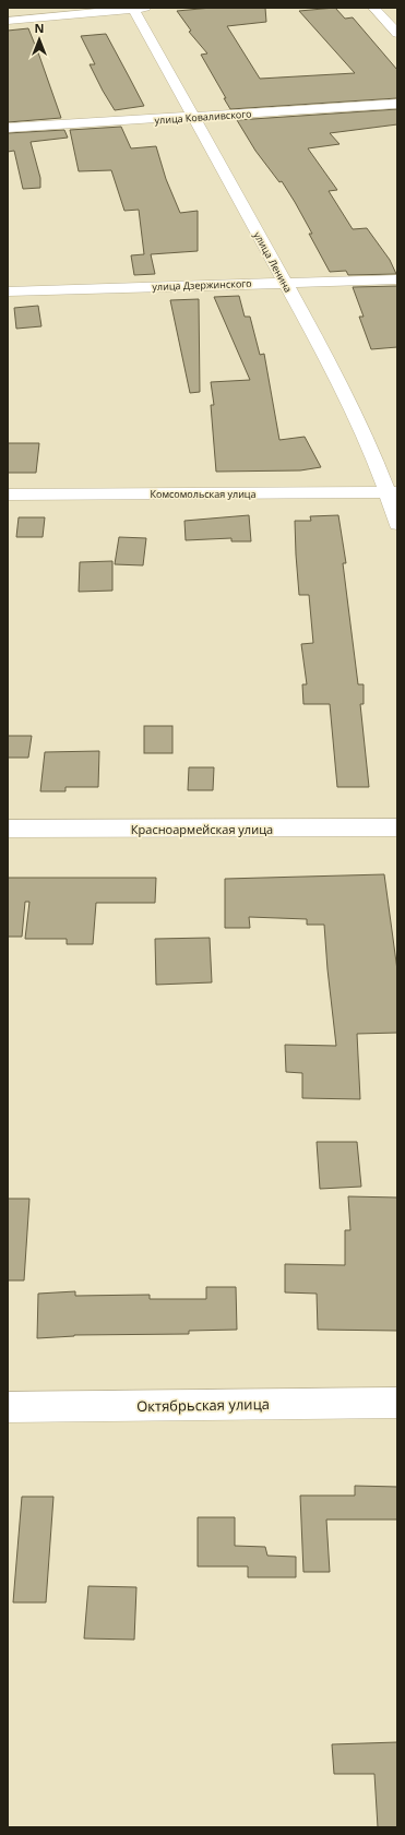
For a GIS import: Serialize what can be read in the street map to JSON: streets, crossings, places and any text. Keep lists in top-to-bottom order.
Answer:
{
  "streets": {
    "street": [
      "улица Коваливского",
      "улица Ленина",
      "улица Дзержинского",
      "Комсомольская улица",
      "Красноармейская улица",
      "Октябрьская улица"
    ]
  },
  "crossings": [
    ["улица Коваливского", "улица Ленина"],
    ["улица Ленина", "улица Дзержинского"],
    ["улица Ленина", "Комсомольская улица"]
  ],
  "north": "top"
}
